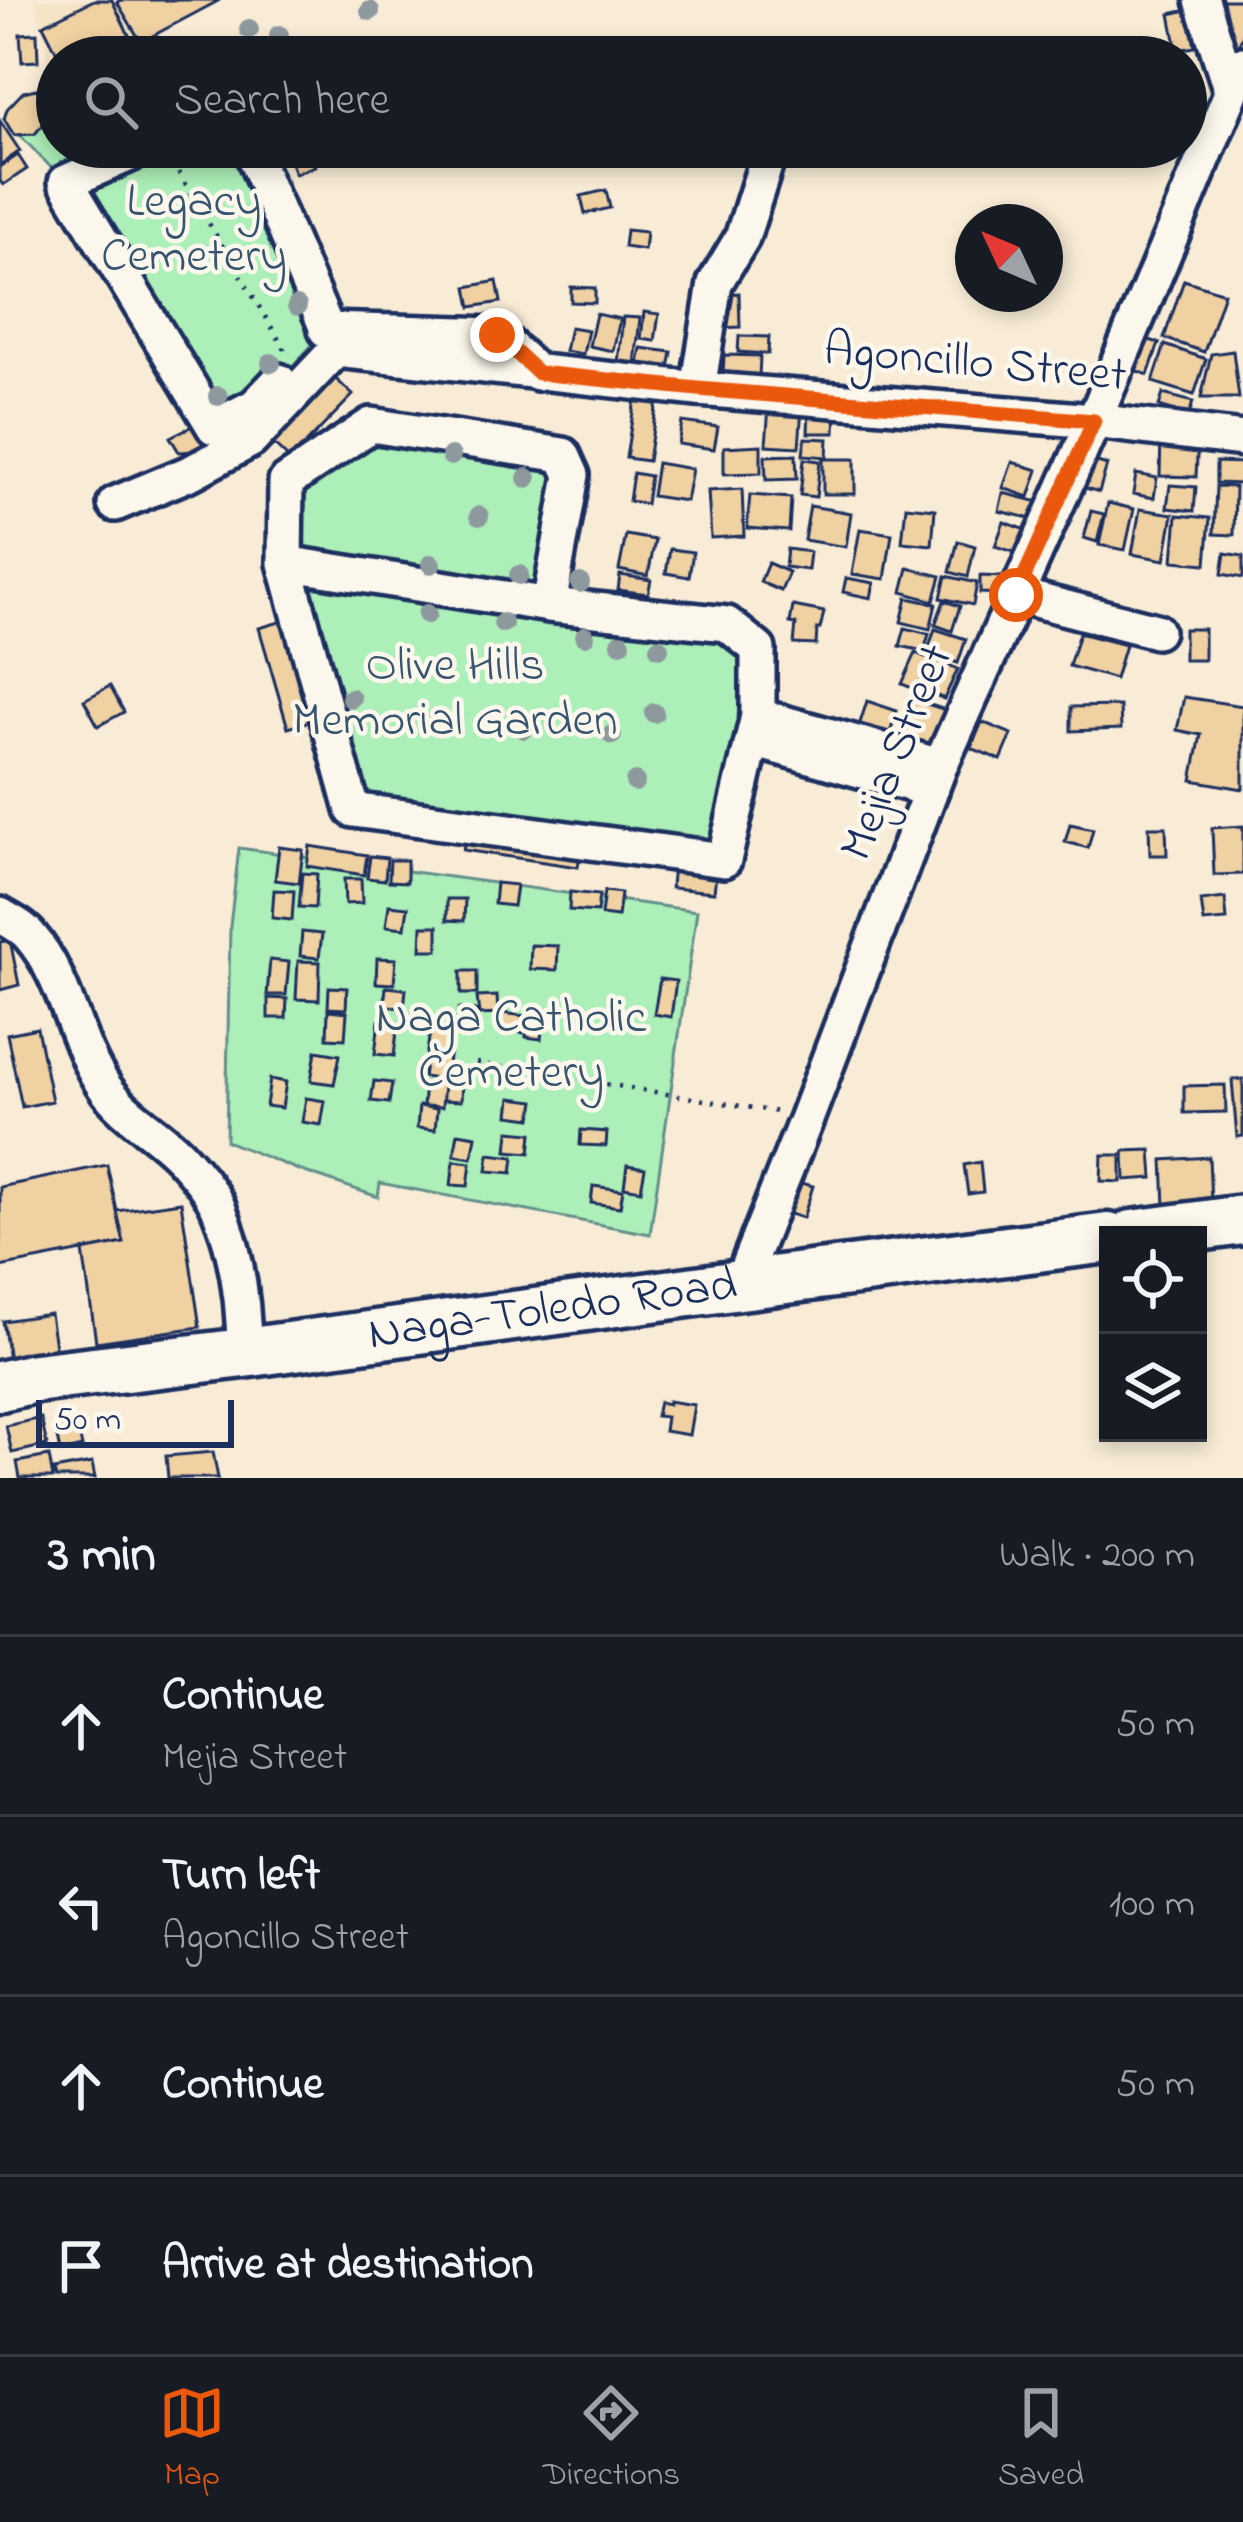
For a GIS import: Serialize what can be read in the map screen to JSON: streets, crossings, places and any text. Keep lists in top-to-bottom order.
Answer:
{
  "streets": {
    "highway": ["Naga-Toledo Road"],
    "street": ["Agoncillo Street", "Mejia Street"]
  },
  "crossings": [
    ["Agoncillo Street", "Mejia Street"],
    ["Mejia Street", "Naga-Toledo Road"]
  ],
  "parks": ["Legacy Cemetery", "Olive Hills Memorial Garden", "Naga Catholic Cemetery"],
  "scale_bar": "50 m",
  "north": "top left",
  "page": {
    "search": "Search here",
    "scale": "50 m",
    "heading": ["3 min", "Walk · 200 m"],
    "list": [
      ["Continue", "Mejia Street", "50 m"],
      ["Turn left", "Agoncillo Street", "100 m"],
      ["Continue", "50 m"],
      "Arrive at destination"
    ],
    "nav": ["Map", "Directions", "Saved"]
  }
}
